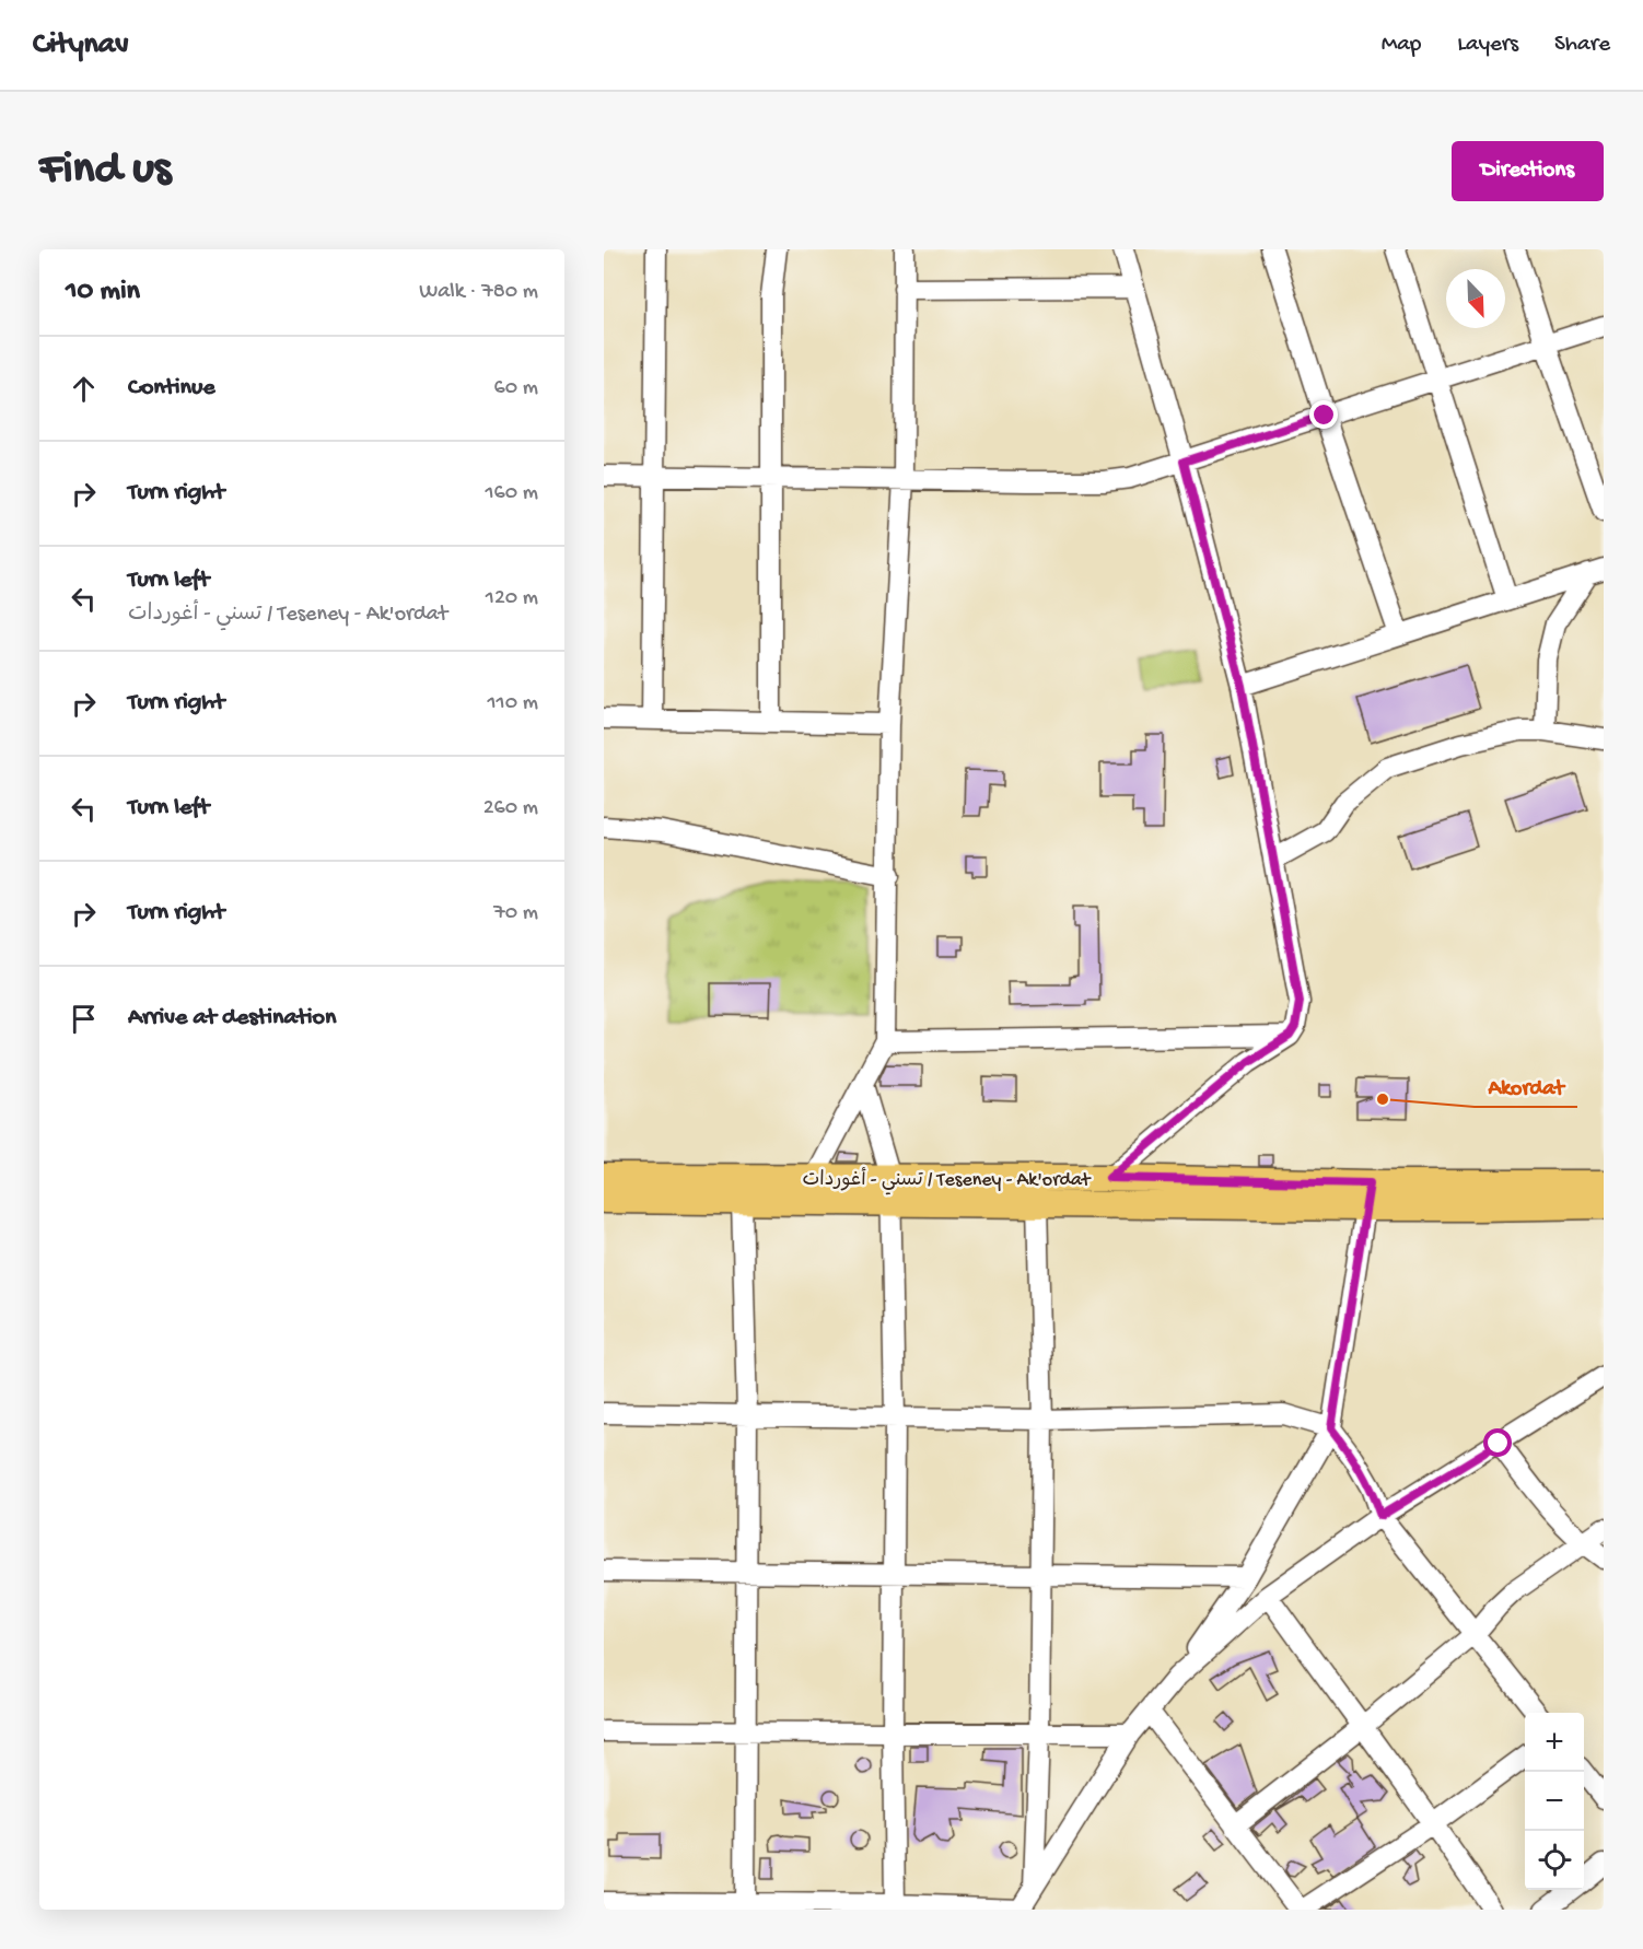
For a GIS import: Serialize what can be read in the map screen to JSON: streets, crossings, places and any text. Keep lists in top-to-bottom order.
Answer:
{
  "streets": {
    "main road": ["تسني - أغوردات / Teseney - Ak'ordat"]
  },
  "places": ["Akordat"],
  "north": "bottom right",
  "page": {
    "header": "Citynav",
    "nav": ["Map", "Layers", "Share"],
    "buttons": "Directions",
    "title": "Find us",
    "heading": ["10 min", "Walk · 780 m"],
    "list": [
      ["Continue", "60 m"],
      ["Turn right", "160 m"],
      ["Turn left", "تسني - أغوردات / Teseney - Ak'ordat", "120 m"],
      ["Turn right", "110 m"],
      ["Turn left", "260 m"],
      ["Turn right", "70 m"],
      "Arrive at destination"
    ],
    "map_buttons": ["+", "−"]
  }
}
